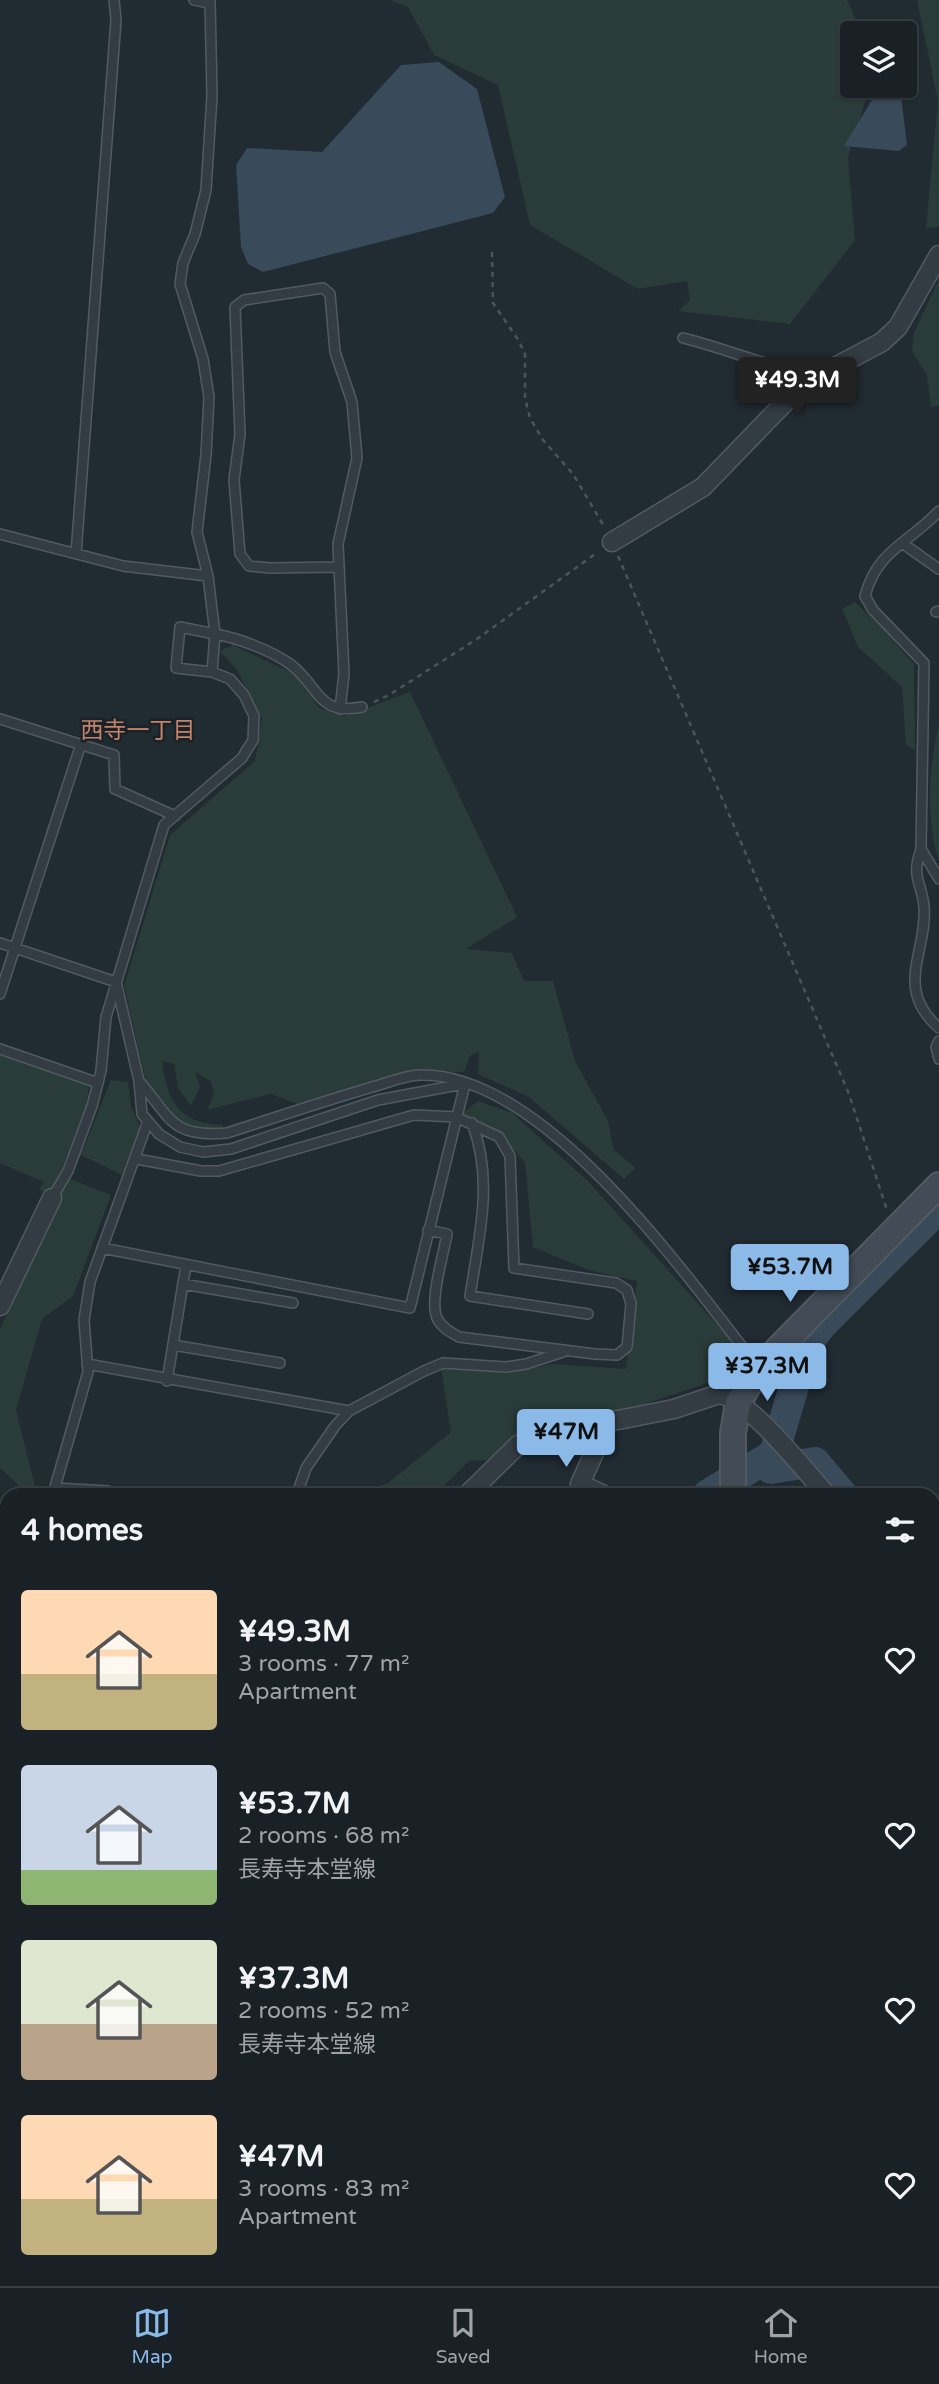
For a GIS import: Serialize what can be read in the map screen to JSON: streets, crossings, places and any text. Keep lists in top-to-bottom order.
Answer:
{
  "districts": ["西寺一丁目"],
  "page": {
    "price": [
      "¥49.3M",
      "¥53.7M",
      "¥37.3M",
      "¥47M"
    ],
    "heading": "4 homes",
    "list": [
      {
        "name": "¥49.3M",
        "note": "3 rooms · 77 m² · Apartment"
      },
      {
        "name": "¥53.7M",
        "note": "2 rooms · 68 m² · 長寿寺本堂線"
      },
      {
        "name": "¥37.3M",
        "note": "2 rooms · 52 m² · 長寿寺本堂線"
      },
      {
        "name": "¥47M",
        "note": "3 rooms · 83 m² · Apartment"
      }
    ],
    "tabs": ["Map", "Saved", "Home"]
  }
}
